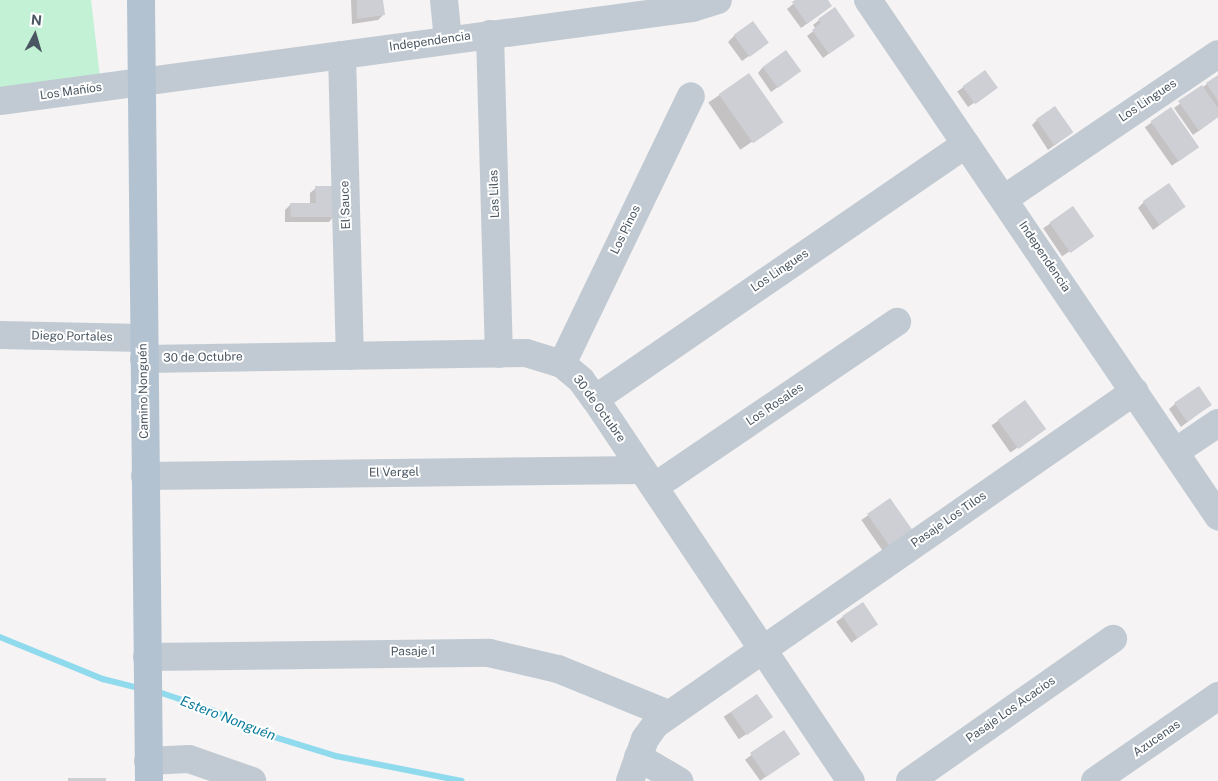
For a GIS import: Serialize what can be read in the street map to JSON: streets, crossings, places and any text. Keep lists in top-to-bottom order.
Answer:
{
  "streets": {
    "main road": ["Camino Nonguén"],
    "street": [
      "Independencia",
      "Los Mañíos",
      "Los Lingues",
      "Las Lilas",
      "El Sauce",
      "Los Pinos",
      "Diego Portales",
      "30 de Octubre",
      "Los Rosales",
      "El Vergel",
      "Pasaje Los Tilos",
      "Pasaje 1",
      "Pasaje Los Acacios",
      "Azucenas"
    ]
  },
  "crossings": [
    ["Independencia", "Los Mañíos"],
    ["Independencia", "Los Lingues"],
    ["Independencia", "Las Lilas"],
    ["Independencia", "El Sauce"],
    ["Independencia", "Camino Nonguén"],
    ["Independencia", "Pasaje Los Tilos"],
    ["Los Mañíos", "Camino Nonguén"],
    ["Los Lingues", "30 de Octubre"],
    ["Las Lilas", "30 de Octubre"],
    ["El Sauce", "30 de Octubre"],
    ["Los Pinos", "30 de Octubre"],
    ["Diego Portales", "30 de Octubre"],
    ["Diego Portales", "Camino Nonguén"],
    ["30 de Octubre", "Camino Nonguén"],
    ["30 de Octubre", "Los Rosales"],
    ["30 de Octubre", "El Vergel"],
    ["30 de Octubre", "Pasaje Los Tilos"],
    ["Camino Nonguén", "El Vergel"],
    ["Camino Nonguén", "Pasaje 1"],
    ["Los Rosales", "El Vergel"]
  ],
  "water": ["Estero Nonguén"],
  "north": "top"
}
